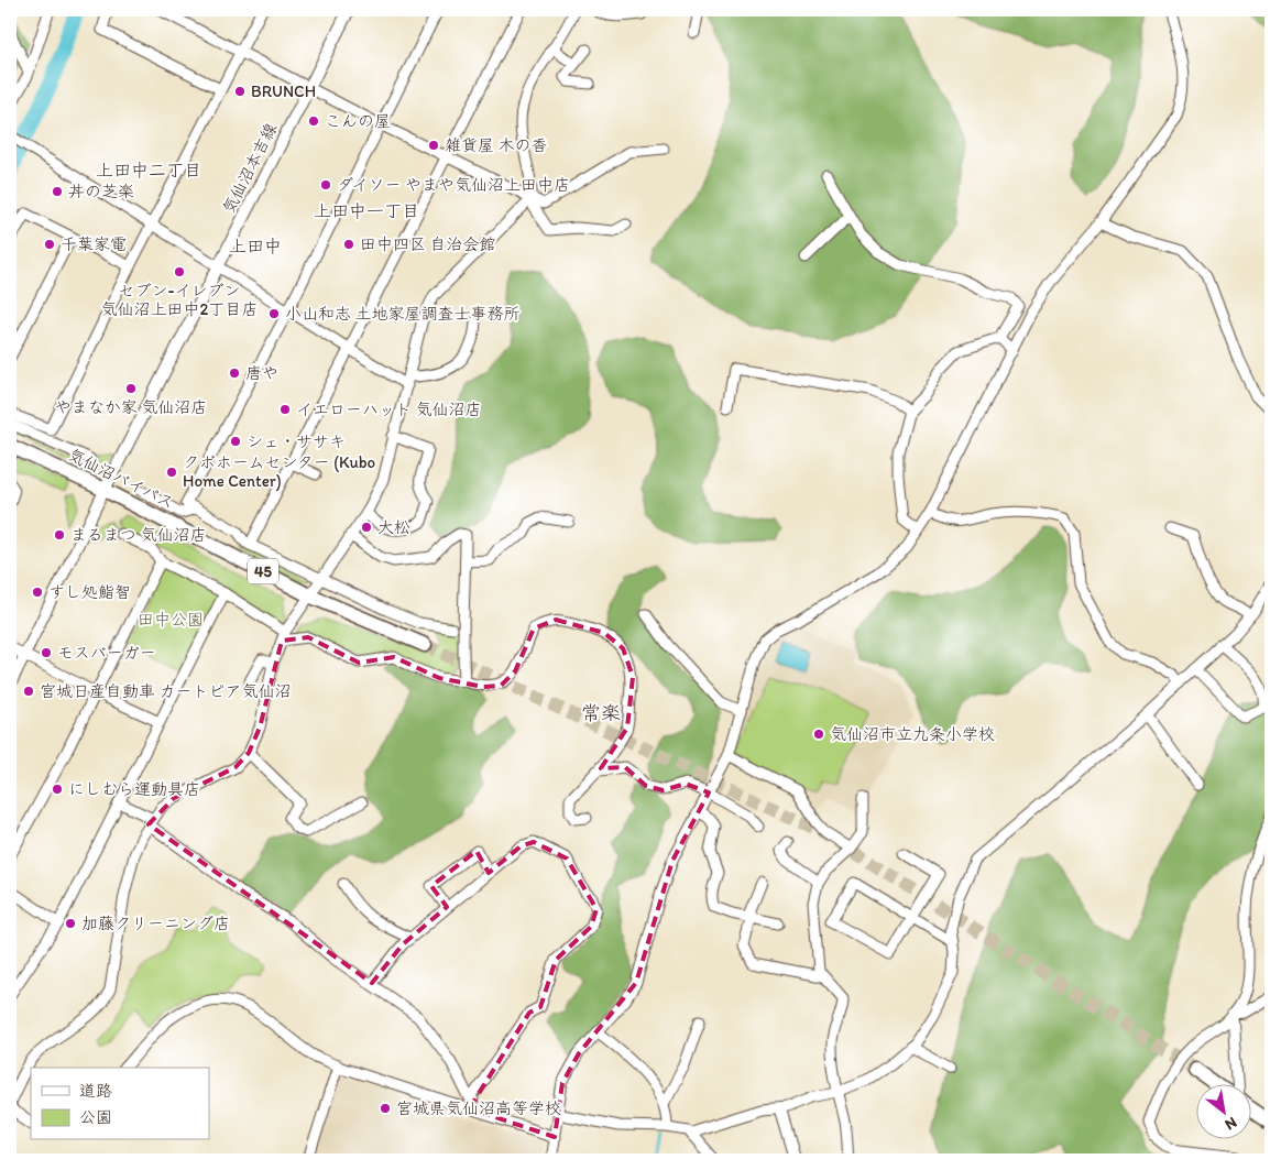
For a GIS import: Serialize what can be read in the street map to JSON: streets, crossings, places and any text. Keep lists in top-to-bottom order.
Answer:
{
  "streets": {
    "highway": ["気仙沼バイパス", "45"],
    "main road": ["気仙沼本吉線"]
  },
  "crossings": [
    ["気仙沼本吉線", "気仙沼バイパス"]
  ],
  "districts": [
    "上田中二丁目",
    "上田中一丁目",
    "上田中",
    "常楽"
  ],
  "parks": ["田中公園"],
  "places": [
    "BRUNCH",
    "こんの屋",
    "雑貨屋 木の香",
    "ダイソー やまや気仙沼上田中店",
    "丼の芝楽",
    "千葉家電",
    "田中四区 自治会館",
    "セブン-イレブン 気仙沼上田中2丁目店",
    "小山和志 土地家屋調査士事務所",
    "唐や",
    "やまなか家 気仙沼店",
    "イエローハット 気仙沼店",
    "シェ・ササキ",
    "クボホームセンター (Kubo Home Center)",
    "大松",
    "まるまつ 気仙沼店",
    "すし処鮨智",
    "モスバーガー",
    "宮城日産自動車 カートピア気仙沼",
    "気仙沼市立九条小学校",
    "にしむら運動具店",
    "加藤クリーニング店",
    "宮城県気仙沼高等学校"
  ],
  "legend": ["道路", "公園"],
  "north": "bottom right"
}
